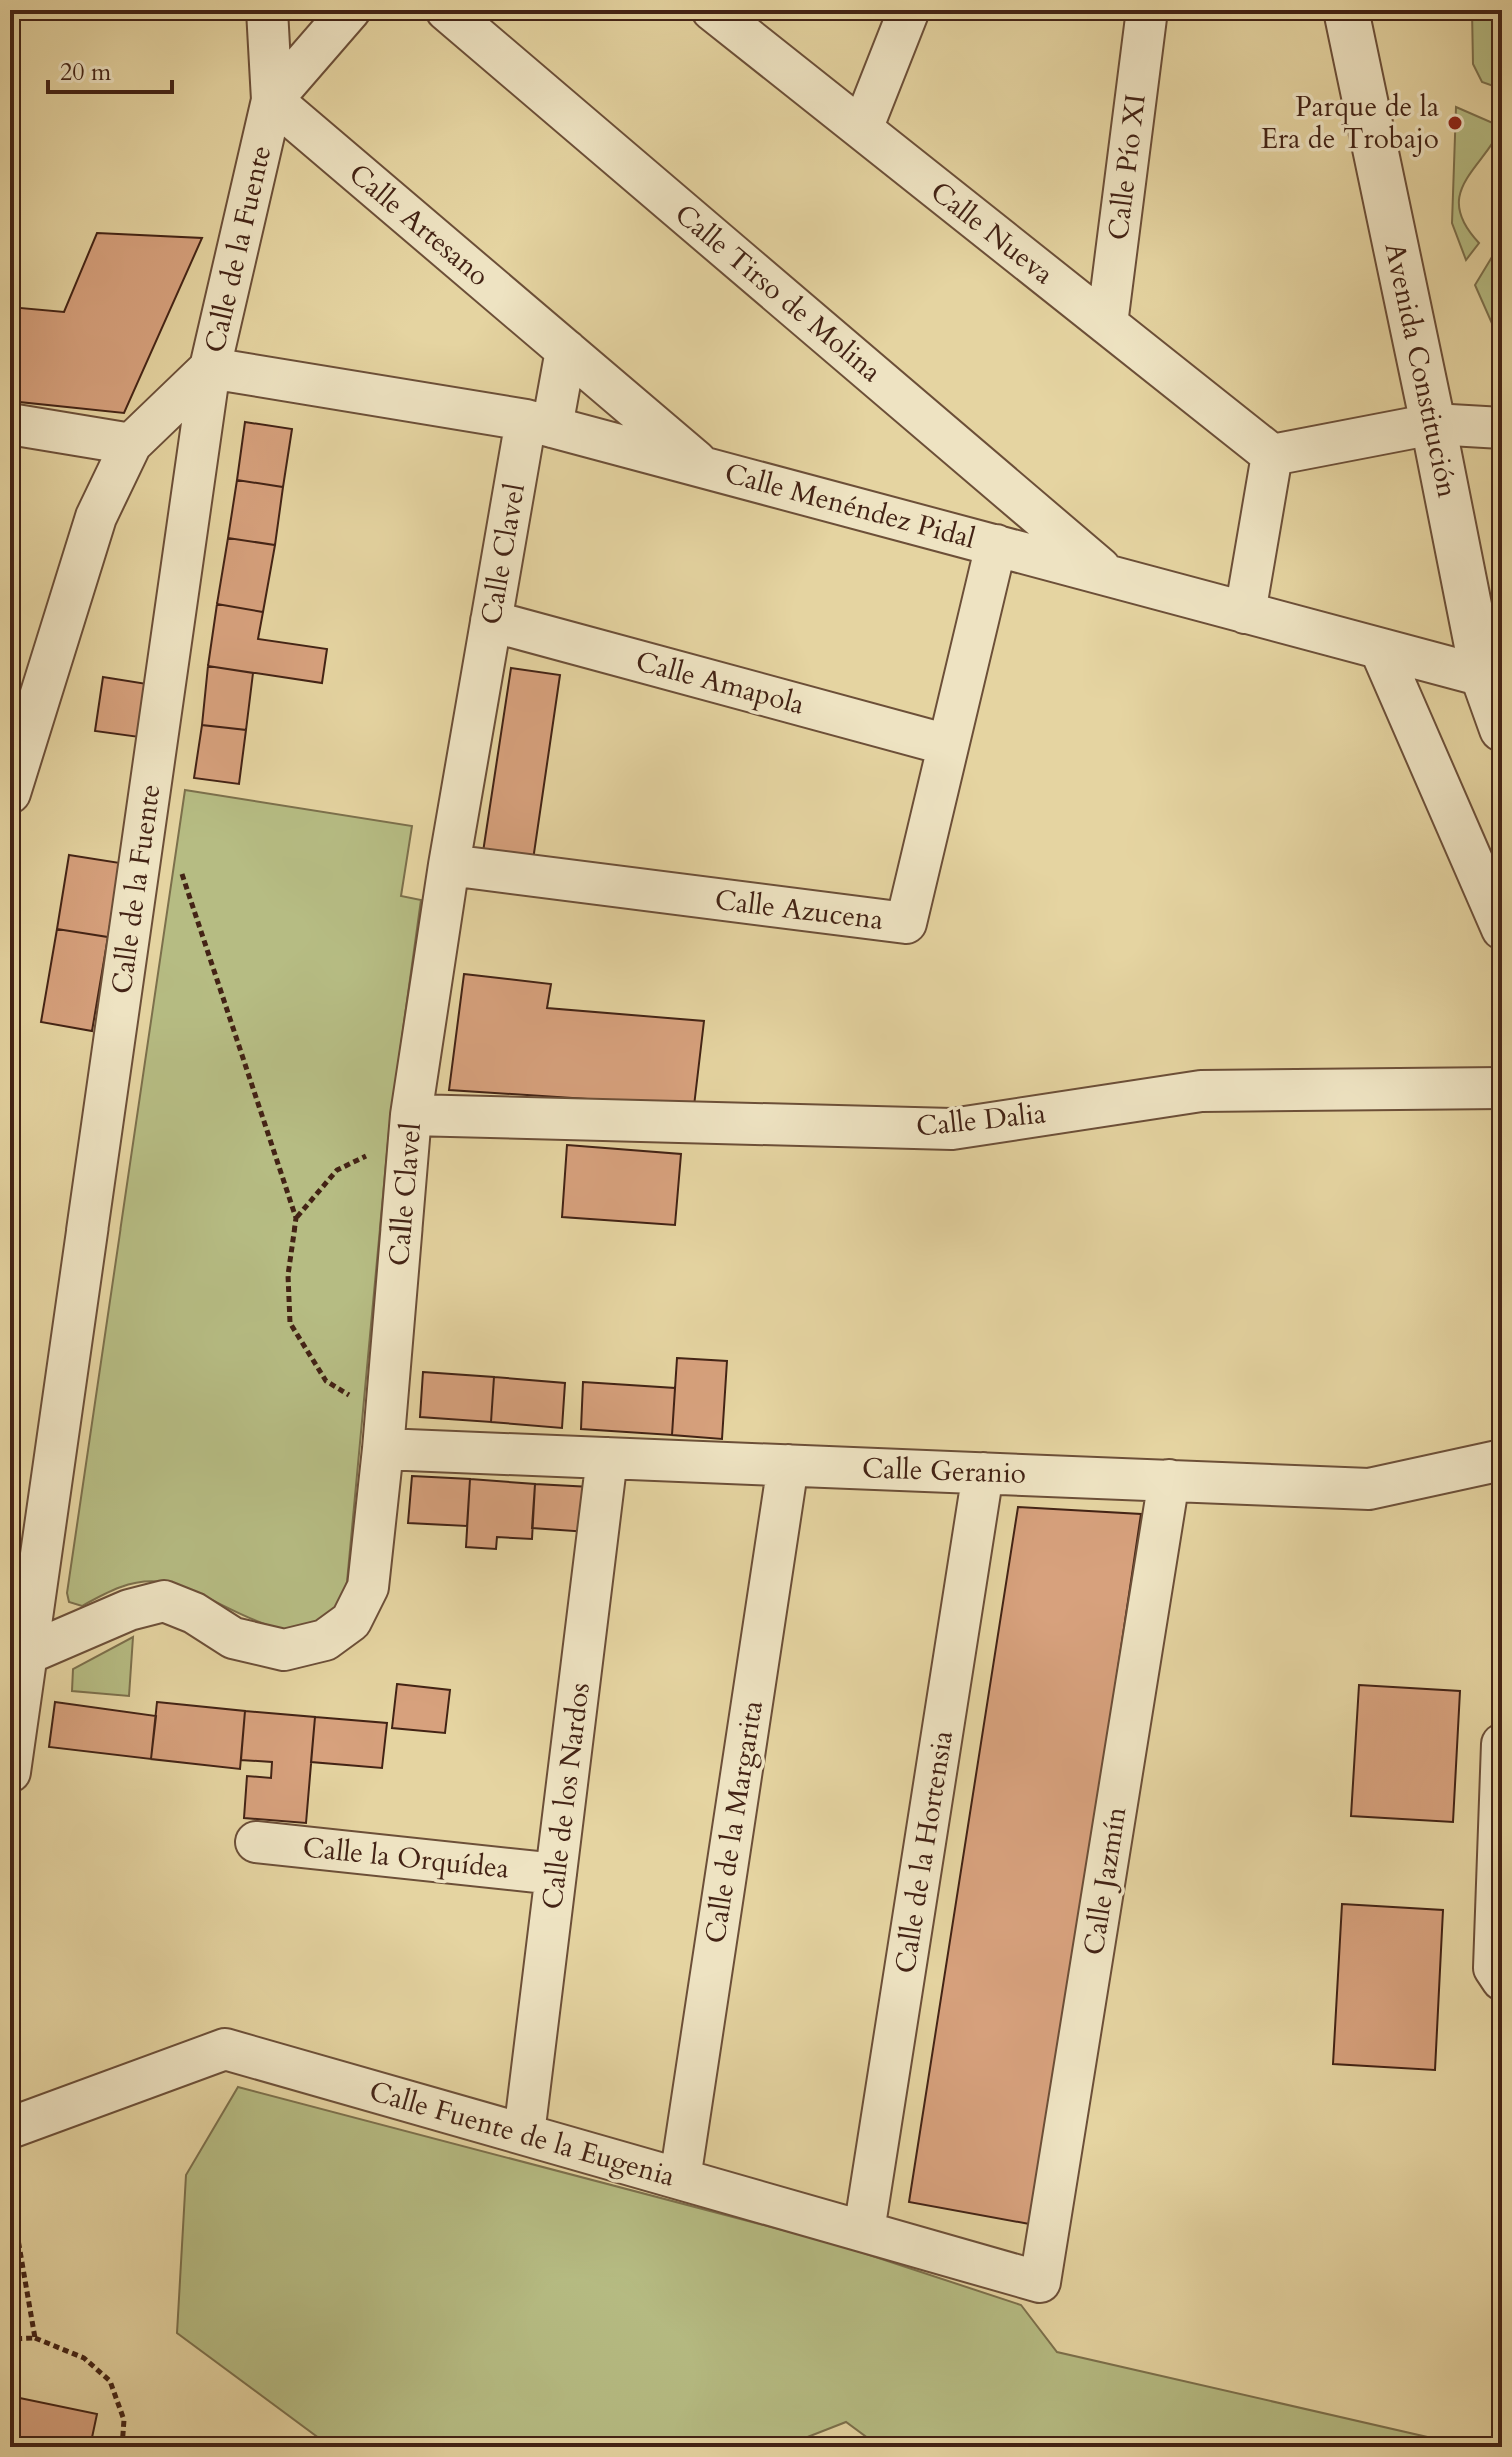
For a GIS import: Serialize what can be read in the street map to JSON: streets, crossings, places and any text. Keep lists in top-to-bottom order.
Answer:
{
  "streets": {
    "street": [
      "Calle Pío XI",
      "Calle Artesano",
      "Calle Nueva",
      "Calle de la Fuente",
      "Calle Tirso de Molina",
      "Avenida Constitución",
      "Calle Menéndez Pidal",
      "Calle Clavel",
      "Calle Amapola",
      "Calle Azucena",
      "Calle Dalia",
      "Calle Geranio",
      "Calle de los Nardos",
      "Calle de la Margarita",
      "Calle de la Hortensia",
      "Calle la Orquídea",
      "Calle Jazmín",
      "Calle Fuente de la Eugenia"
    ]
  },
  "crossings": [
    ["Calle Pío XI", "Calle Nueva"],
    ["Calle Artesano", "Calle de la Fuente"],
    ["Calle Artesano", "Calle Menéndez Pidal"],
    ["Calle de la Fuente", "Calle Menéndez Pidal"],
    ["Calle de la Fuente", "Calle Clavel"],
    ["Calle Tirso de Molina", "Calle Menéndez Pidal"],
    ["Avenida Constitución", "Calle Menéndez Pidal"],
    ["Calle Menéndez Pidal", "Calle Clavel"],
    ["Calle Menéndez Pidal", "Calle Azucena"],
    ["Calle Clavel", "Calle Amapola"],
    ["Calle Clavel", "Calle Azucena"],
    ["Calle Clavel", "Calle Dalia"],
    ["Calle Clavel", "Calle Geranio"],
    ["Calle Amapola", "Calle Azucena"],
    ["Calle Geranio", "Calle de los Nardos"],
    ["Calle Geranio", "Calle de la Margarita"],
    ["Calle Geranio", "Calle de la Hortensia"],
    ["Calle Geranio", "Calle Jazmín"],
    ["Calle de los Nardos", "Calle la Orquídea"],
    ["Calle de los Nardos", "Calle Fuente de la Eugenia"],
    ["Calle de la Margarita", "Calle Fuente de la Eugenia"],
    ["Calle de la Hortensia", "Calle Fuente de la Eugenia"],
    ["Calle Jazmín", "Calle Fuente de la Eugenia"]
  ],
  "places": ["Parque de la Era de Trobajo"],
  "scale_bar": "20 m"
}
